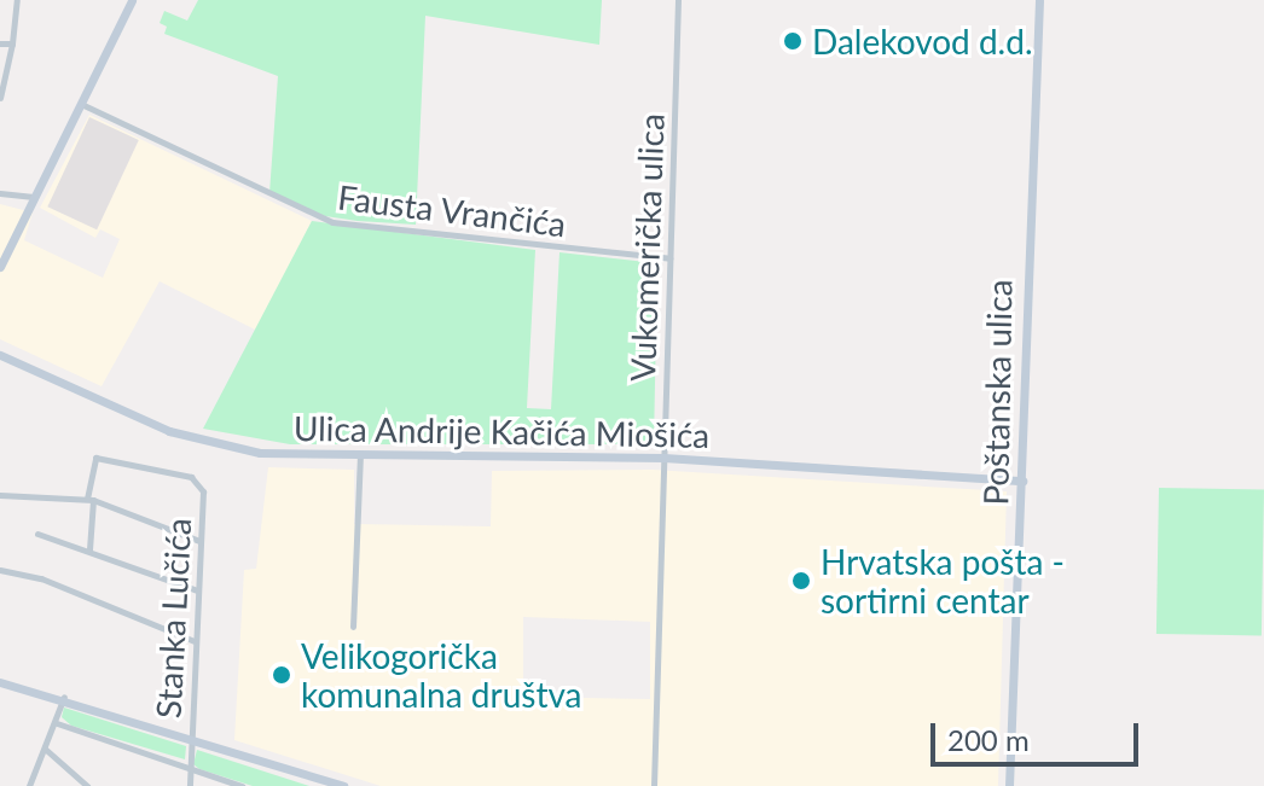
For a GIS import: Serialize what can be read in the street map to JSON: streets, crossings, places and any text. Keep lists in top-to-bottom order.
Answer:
{
  "streets": {
    "main road": ["Poštanska ulica", "Ulica Andrije Kačića Miošića"],
    "street": ["Fausta Vrančića", "Vukomerička ulica", "Stanka Lučića"]
  },
  "crossings": [
    ["Fausta Vrančića", "Vukomerička ulica"],
    ["Vukomerička ulica", "Ulica Andrije Kačića Miošića"],
    ["Poštanska ulica", "Ulica Andrije Kačića Miošića"]
  ],
  "places": ["Dalekovod d.d.", "Hrvatska pošta - sortirni centar", "Velikogorička komunalna društva"],
  "scale_bar": "200 m"
}
